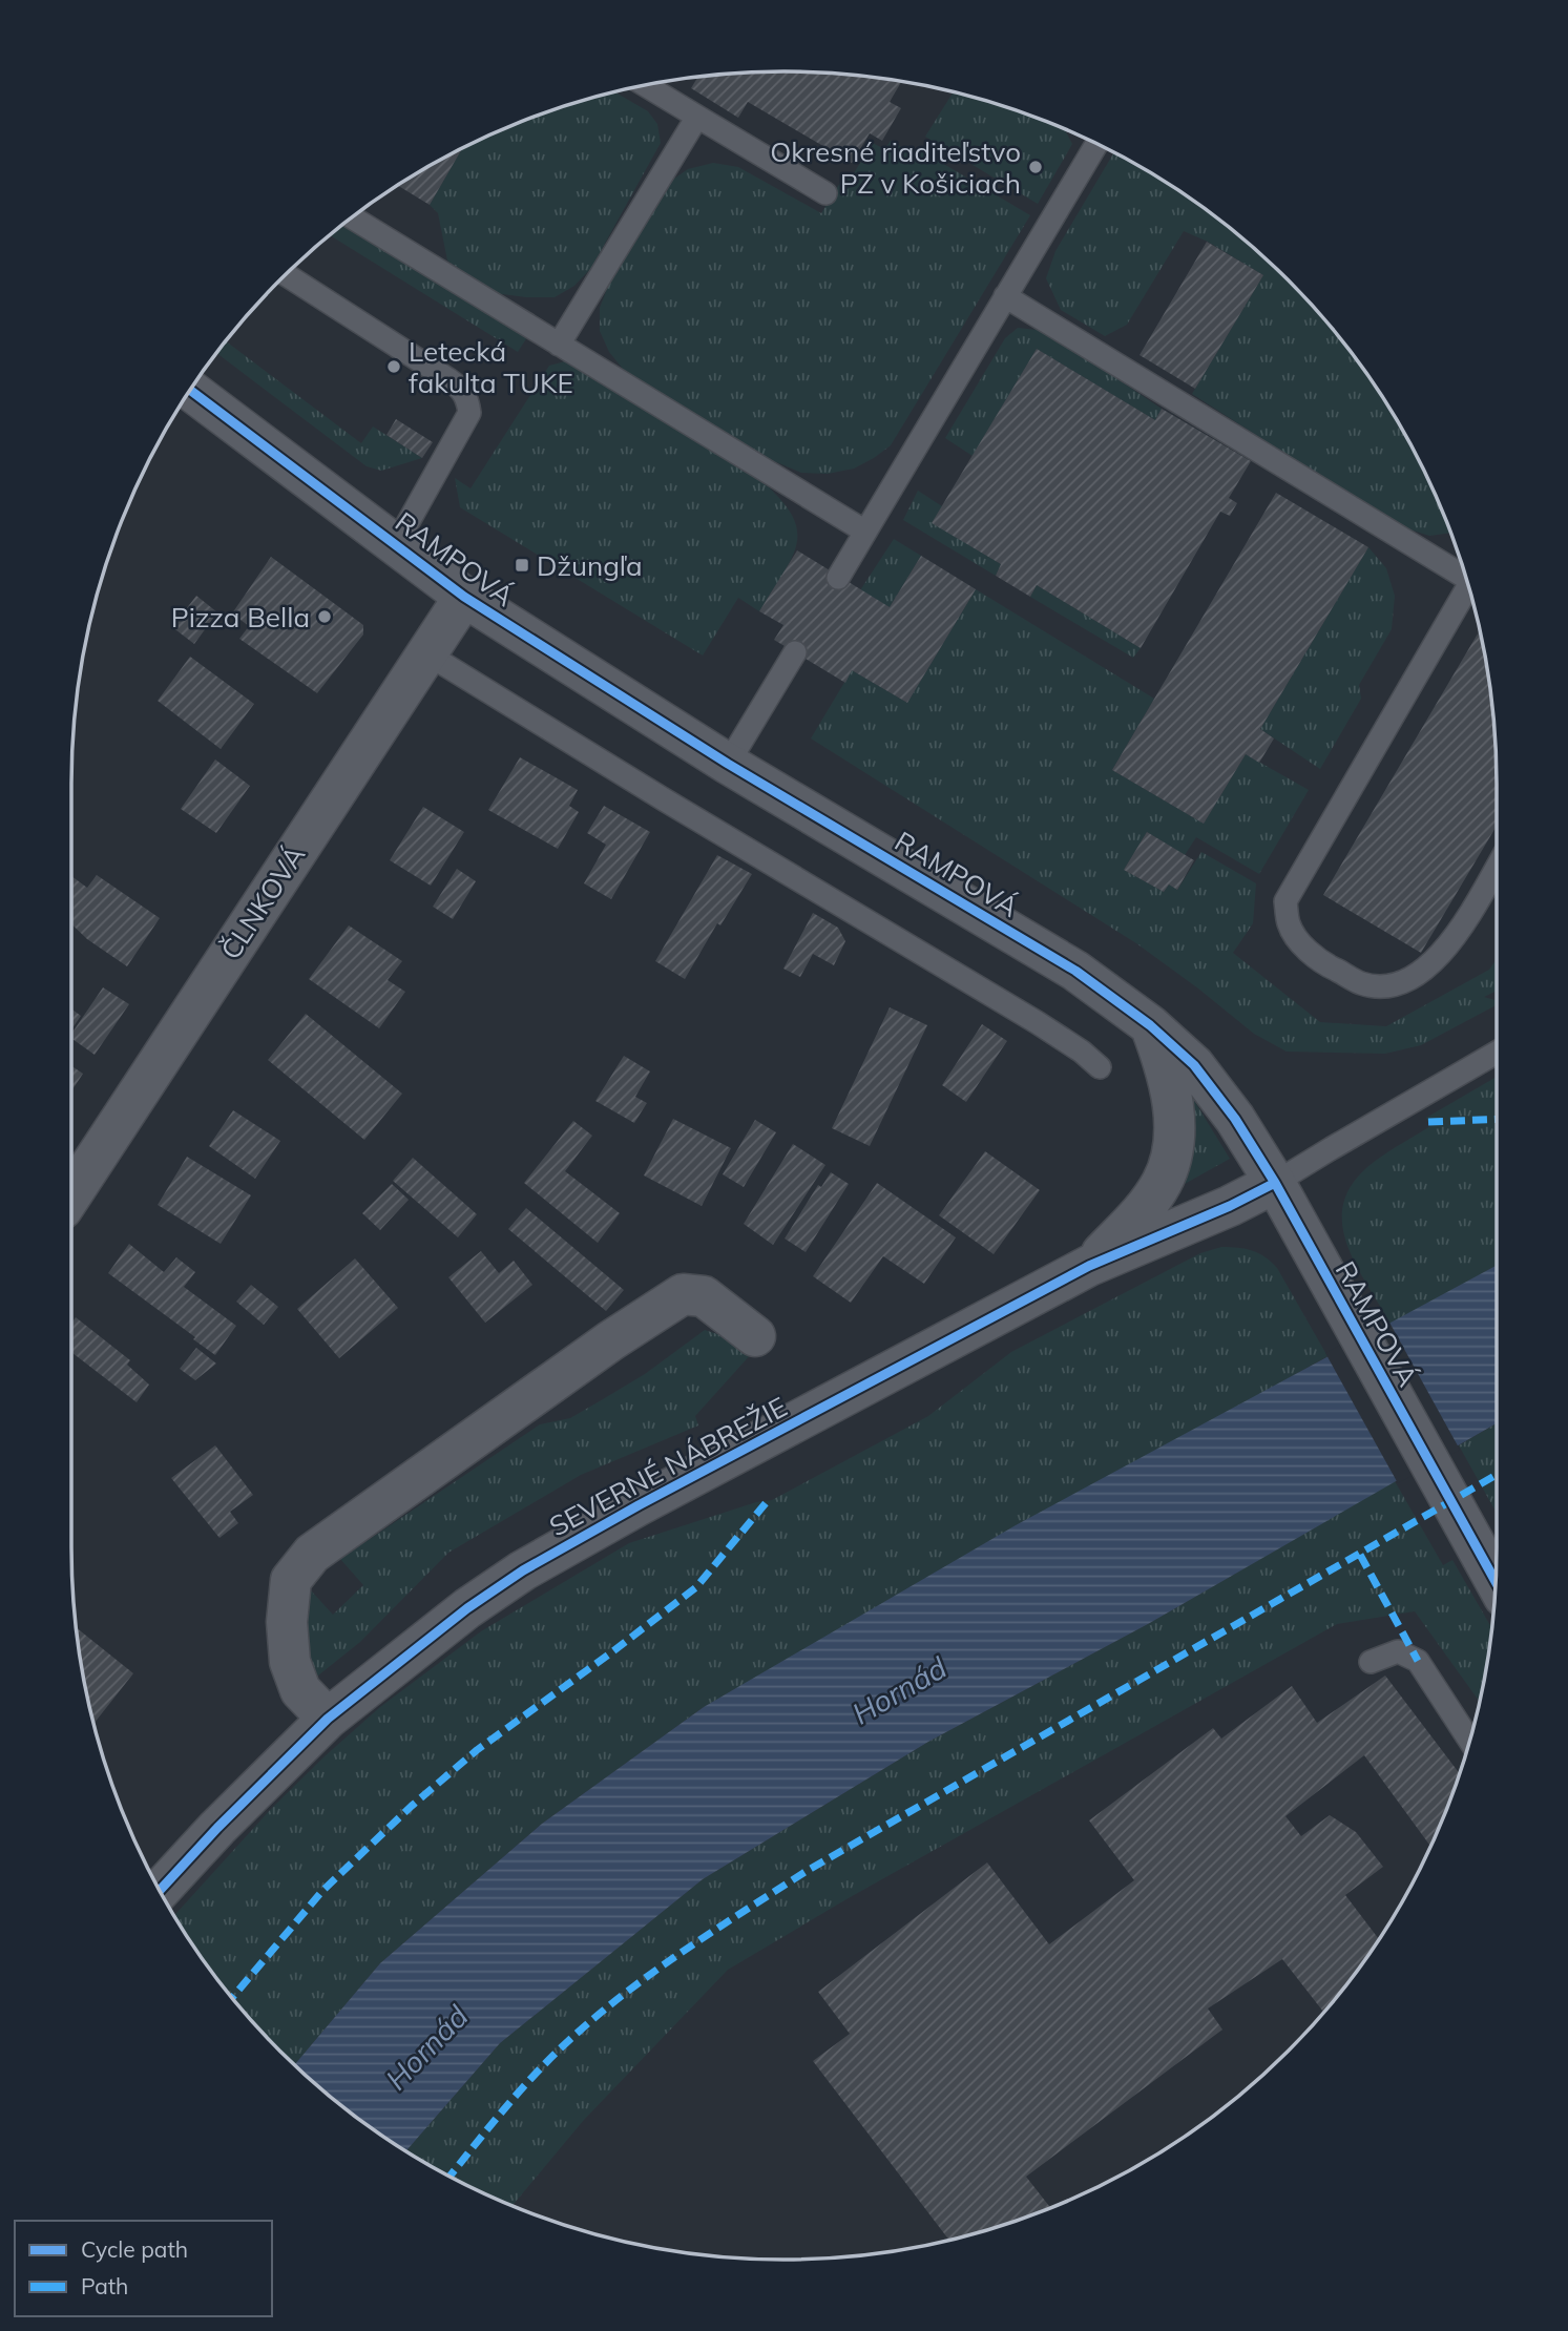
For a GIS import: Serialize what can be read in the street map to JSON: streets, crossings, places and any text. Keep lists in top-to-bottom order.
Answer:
{
  "streets": {
    "street": ["RAMPOVÁ", "ČLNKOVÁ", "SEVERNÉ NÁBREŽIE"]
  },
  "crossings": [
    ["RAMPOVÁ", "ČLNKOVÁ"],
    ["RAMPOVÁ", "SEVERNÉ NÁBREŽIE"]
  ],
  "water": ["Hornád"],
  "places": {
    "other": ["Okresné riaditeľstvo PZ v Košiciach", "Letecká fakulta TUKE", "Pizza Bella"],
    "transit": ["Džungľa"]
  },
  "legend": ["Cycle path", "Path"]
}
